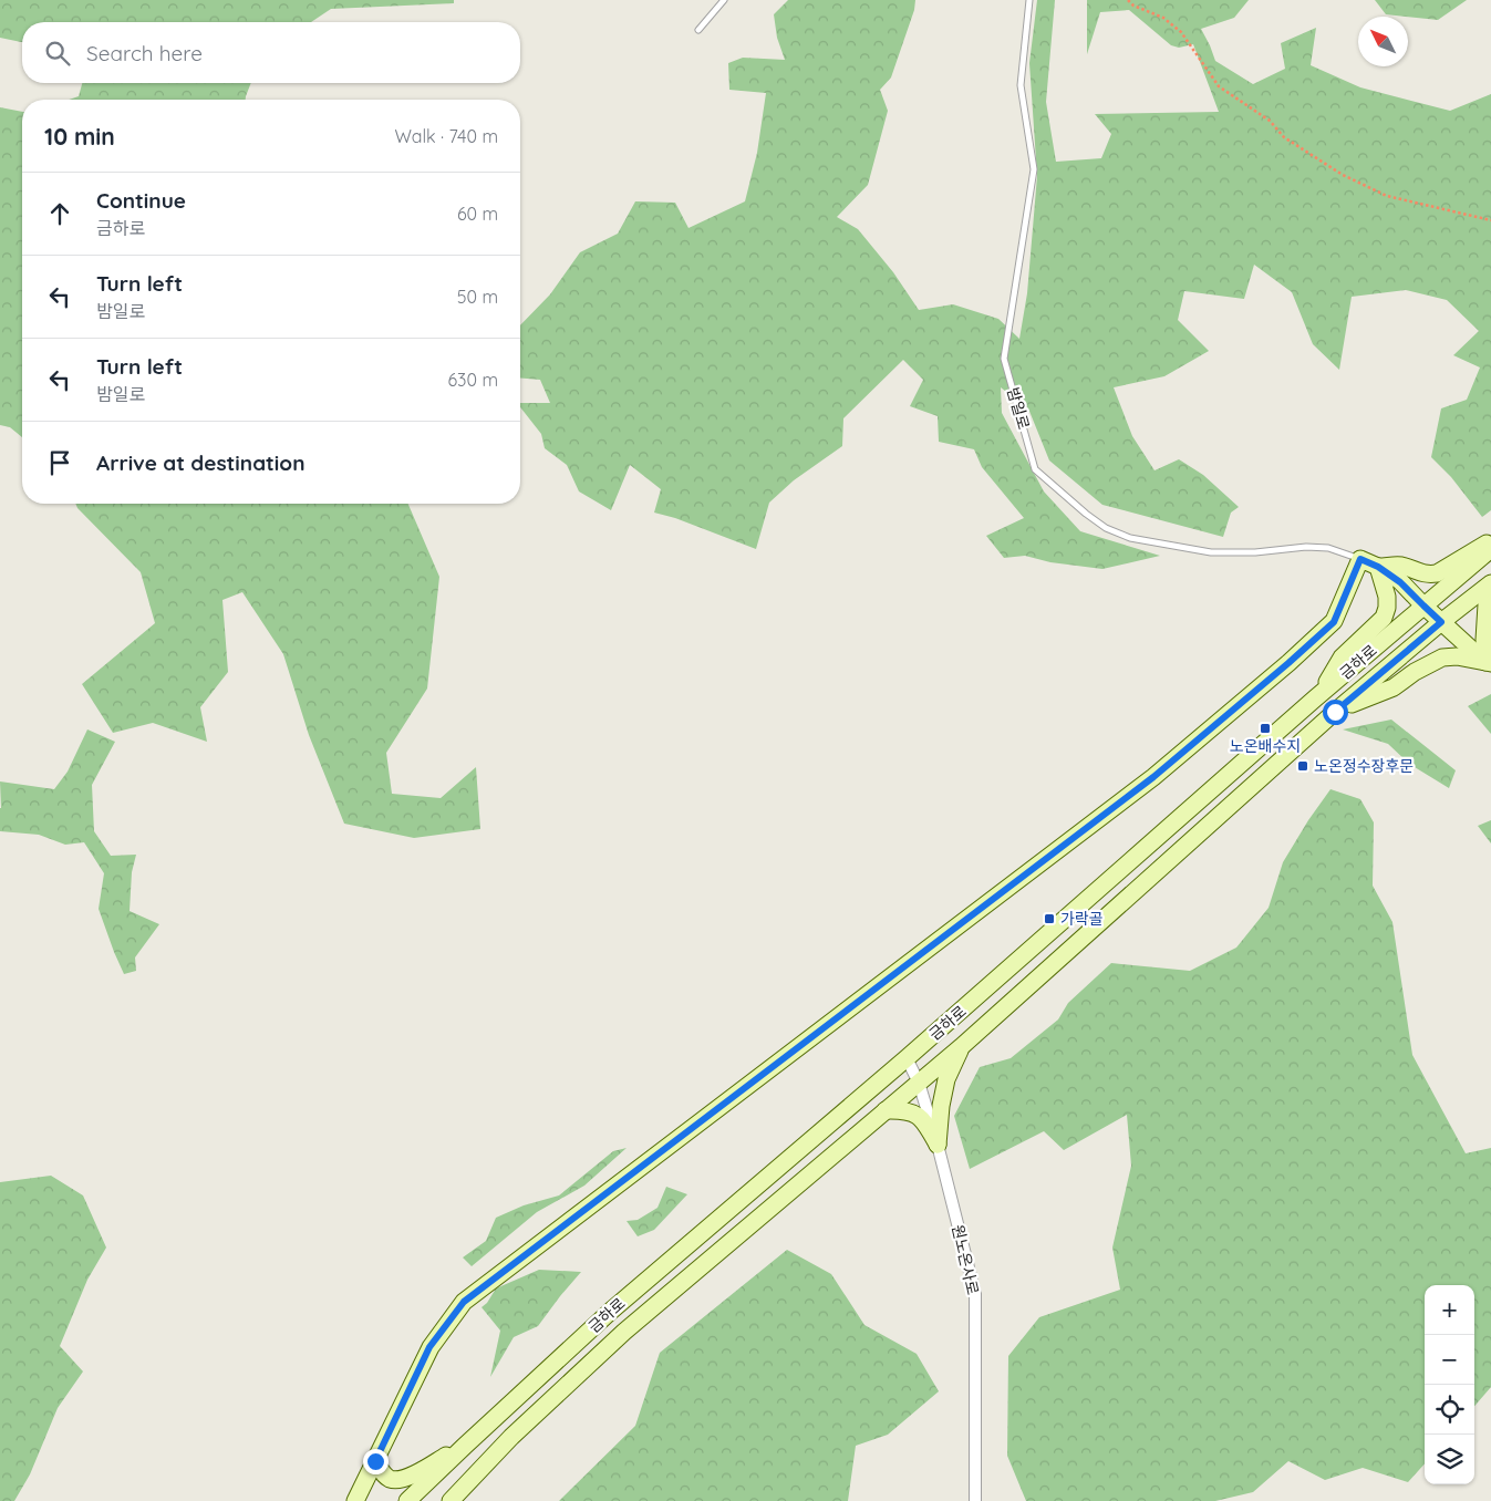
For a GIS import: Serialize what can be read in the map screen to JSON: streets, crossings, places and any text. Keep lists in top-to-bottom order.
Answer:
{
  "streets": {
    "main road": ["밤일로", "금하로"],
    "street": ["원노온사로"]
  },
  "crossings": [
    ["밤일로", "금하로"],
    ["금하로", "원노온사로"]
  ],
  "places": {
    "transit": ["노온배수지", "노온정수장후문", "가락골"]
  },
  "north": "top left",
  "page": {
    "search": "Search here",
    "heading": ["10 min", "Walk · 740 m"],
    "list": [
      ["Continue", "금하로", "60 m"],
      ["Turn left", "밤일로", "50 m"],
      ["Turn left", "밤일로", "630 m"],
      "Arrive at destination"
    ],
    "map_buttons": ["+", "−"]
  }
}
